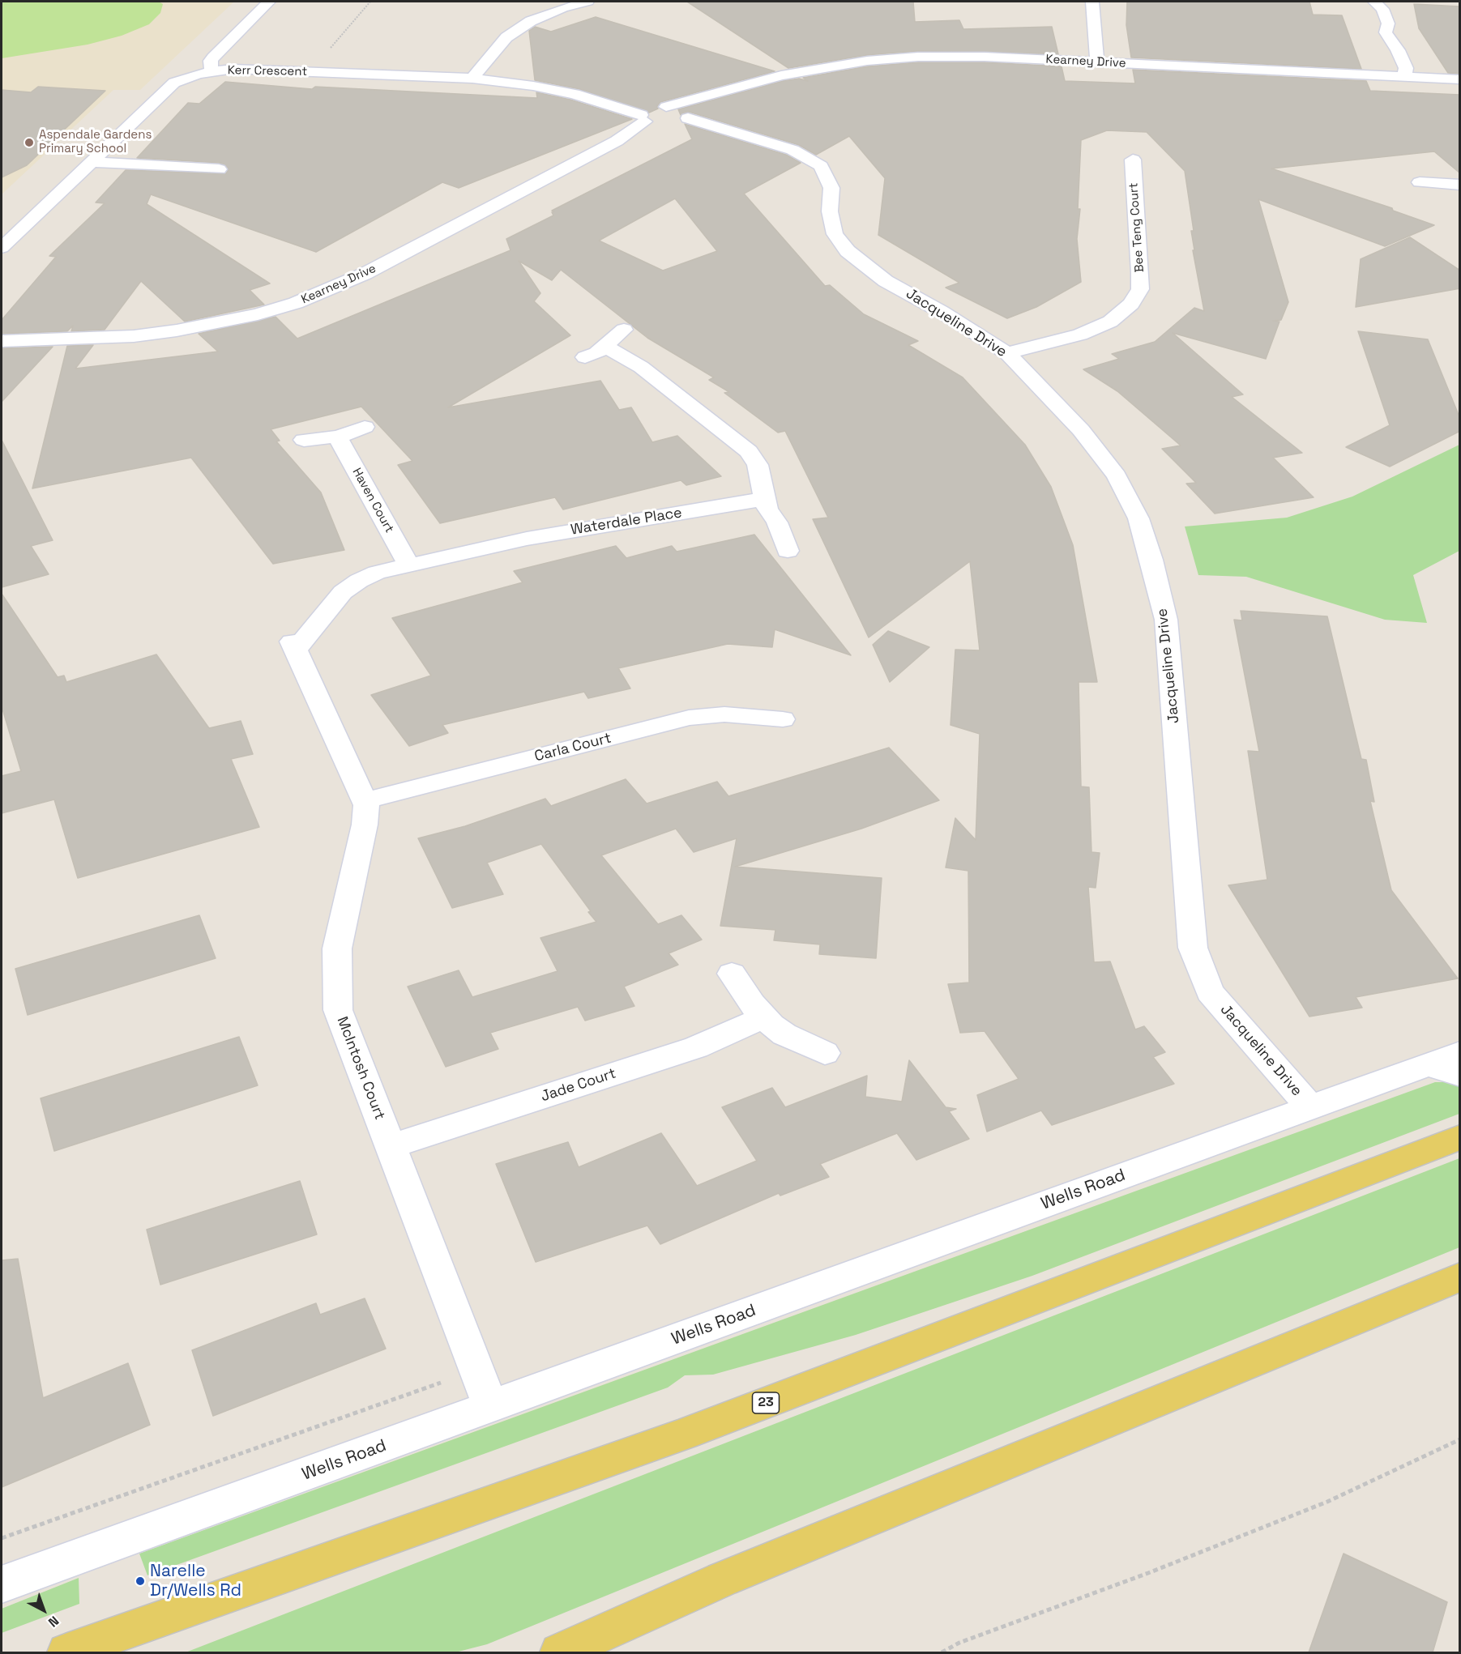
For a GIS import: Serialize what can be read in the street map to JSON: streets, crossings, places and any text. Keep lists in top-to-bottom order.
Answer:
{
  "streets": {
    "main road": ["23"],
    "street": [
      "Kearney Drive",
      "Kerr Crescent",
      "Bee Teng Court",
      "Jacqueline Drive",
      "Haven Court",
      "Waterdale Place",
      "Carla Court",
      "McIntosh Court",
      "Jade Court",
      "Wells Road"
    ]
  },
  "crossings": [
    ["Kearney Drive", "Kerr Crescent"],
    ["Kearney Drive", "Jacqueline Drive"],
    ["Kerr Crescent", "Jacqueline Drive"],
    ["Bee Teng Court", "Jacqueline Drive"],
    ["Jacqueline Drive", "Wells Road"],
    ["Haven Court", "Waterdale Place"],
    ["Waterdale Place", "McIntosh Court"],
    ["Carla Court", "McIntosh Court"],
    ["McIntosh Court", "Jade Court"],
    ["McIntosh Court", "Wells Road"]
  ],
  "places": ["Aspendale Gardens Primary School", "Narelle Dr/Wells Rd"],
  "north": "bottom right"
}
